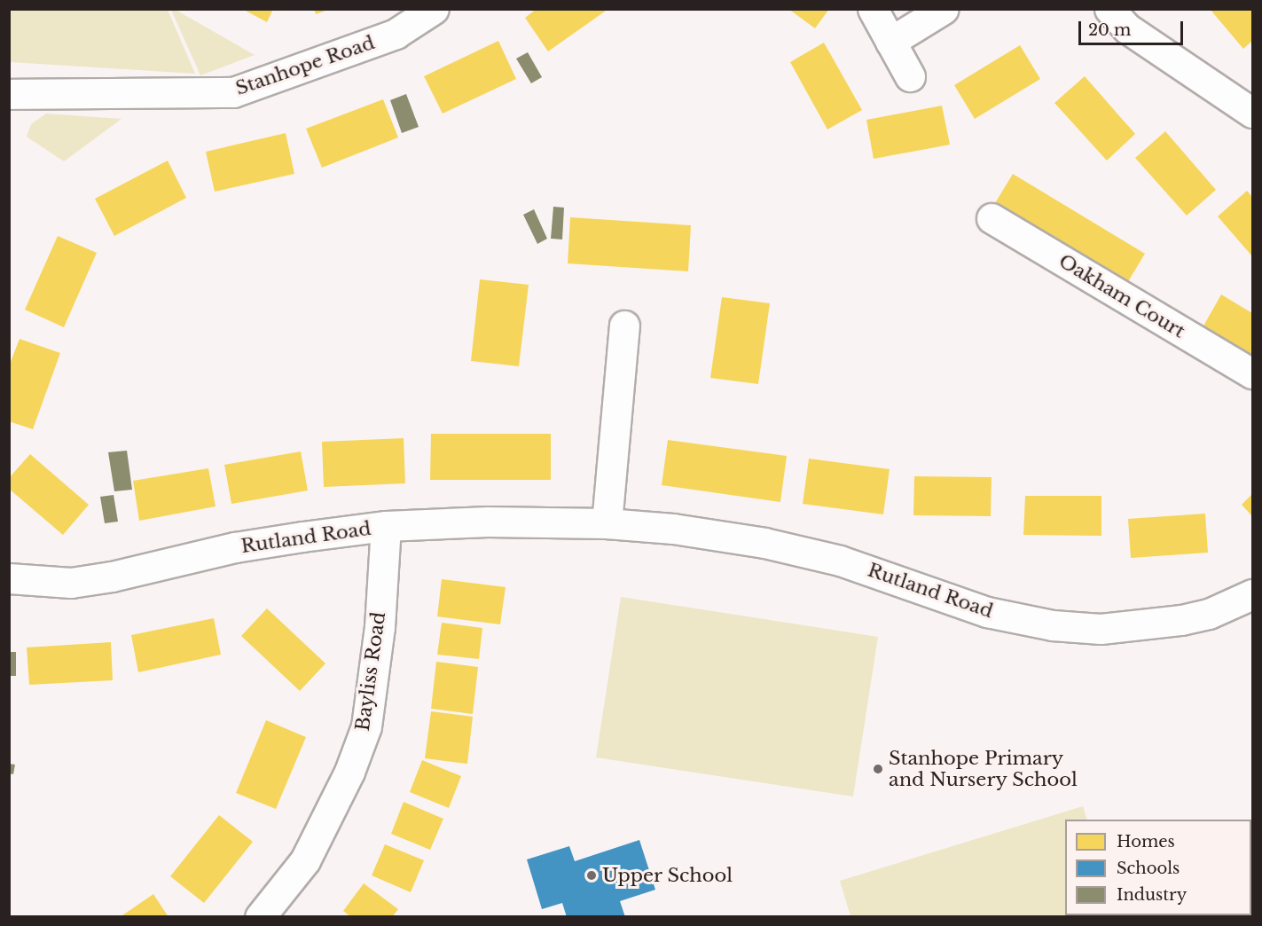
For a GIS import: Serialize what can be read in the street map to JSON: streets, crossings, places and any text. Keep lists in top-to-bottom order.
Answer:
{
  "streets": {
    "street": [
      "Stanhope Road",
      "Oakham Court",
      "Rutland Road",
      "Bayliss Road"
    ]
  },
  "crossings": [
    ["Rutland Road", "Bayliss Road"]
  ],
  "places": ["Stanhope Primary and Nursery School", "Upper School"],
  "legend": ["Homes", "Schools", "Industry"],
  "scale_bar": "20 m"
}
